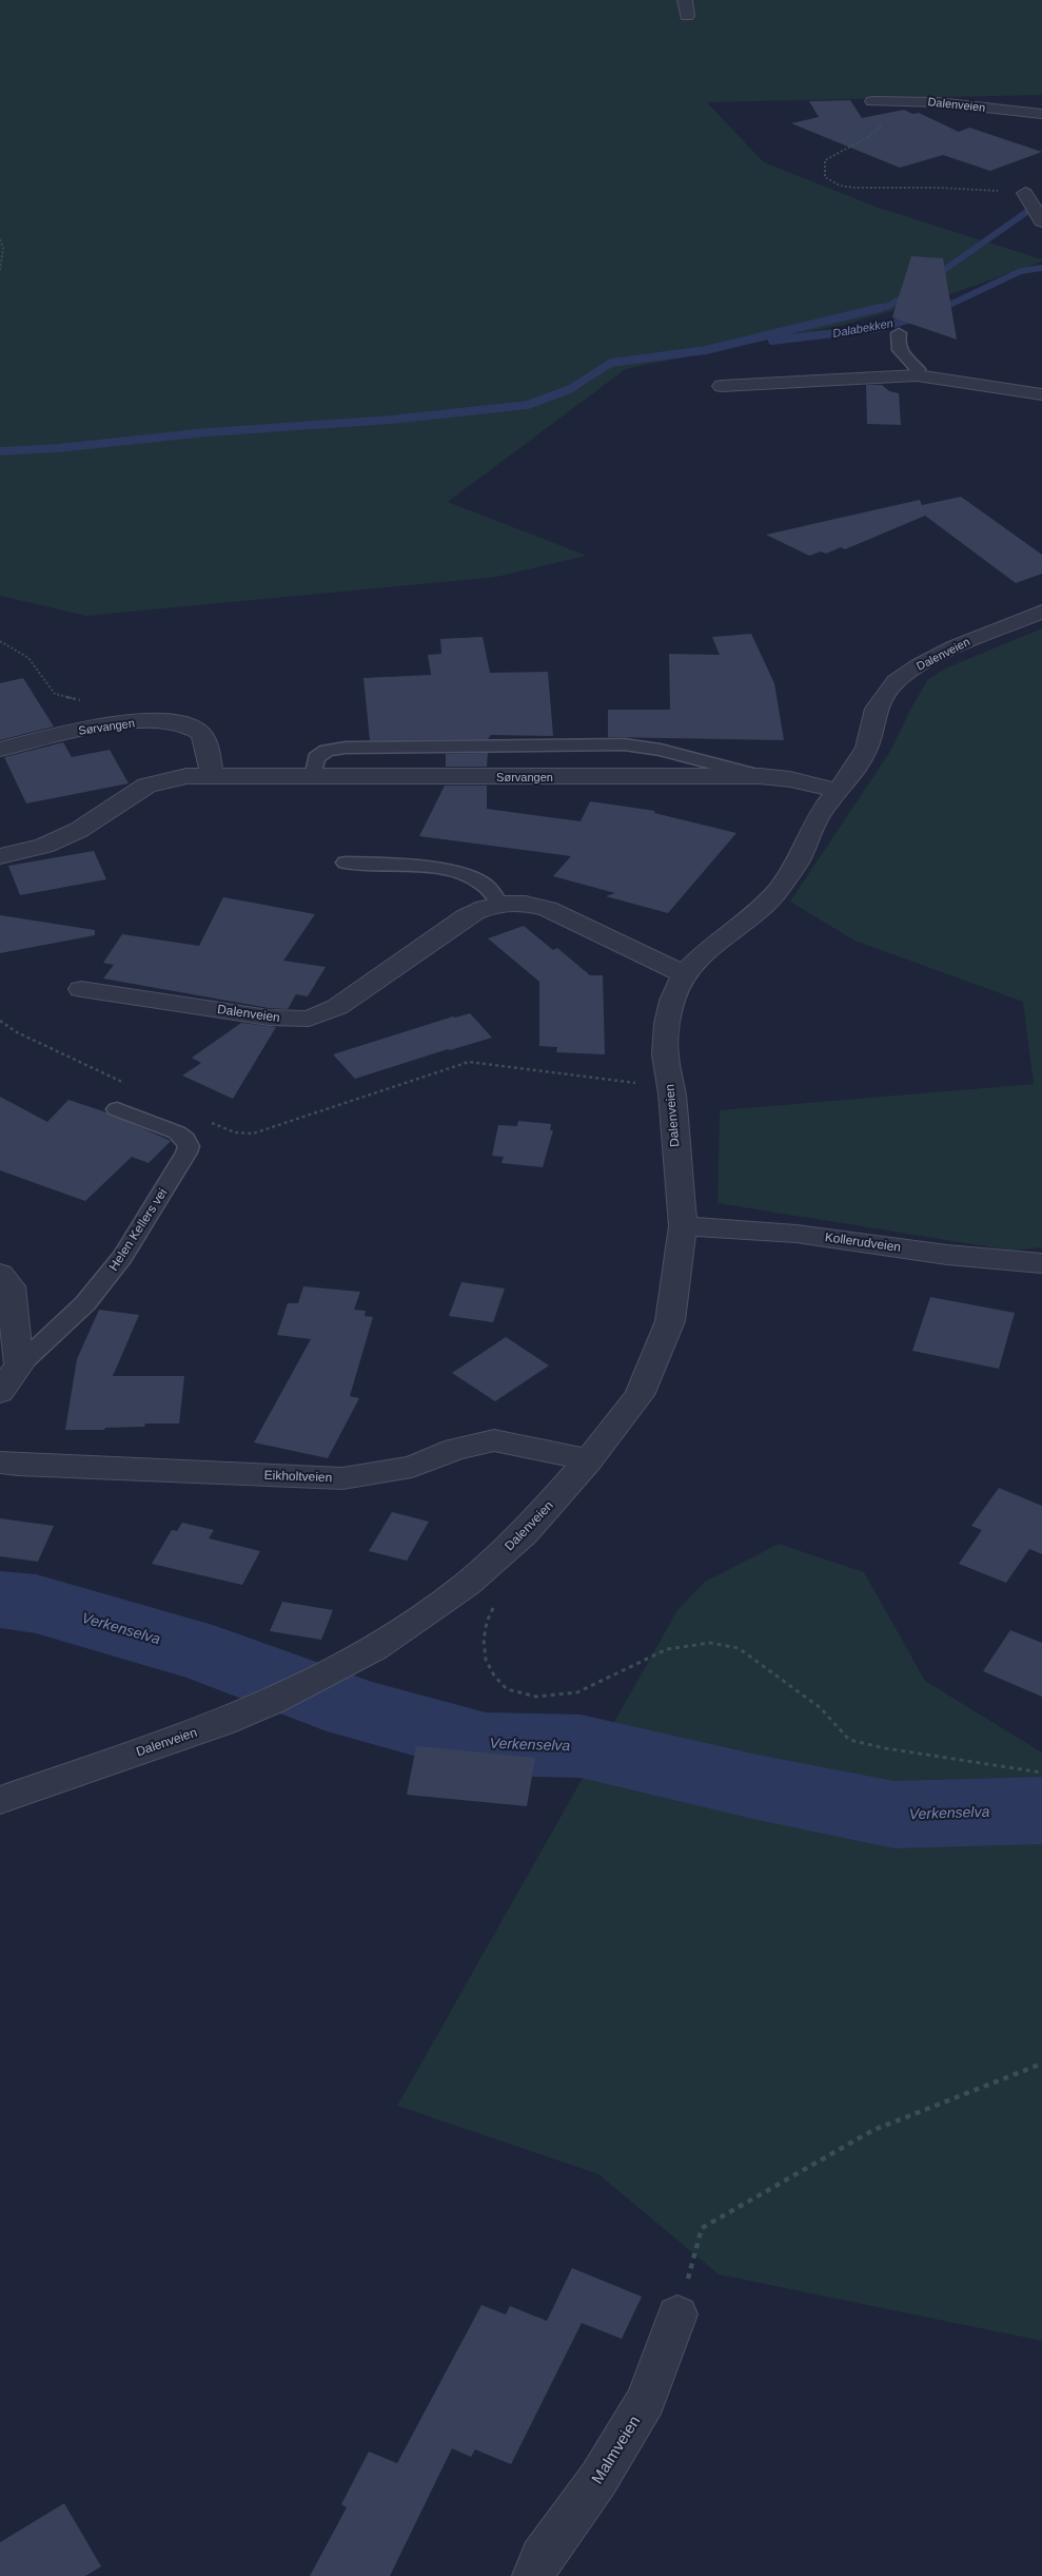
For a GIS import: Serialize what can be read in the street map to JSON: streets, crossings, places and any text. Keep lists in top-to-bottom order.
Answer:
{
  "streets": {
    "street": [
      "Dalenveien",
      "Sørvangen",
      "Helen Kellers vei",
      "Kollerudveien",
      "Eikholtveien",
      "Malmveien"
    ]
  },
  "crossings": [
    ["Dalenveien", "Sørvangen"],
    ["Dalenveien", "Kollerudveien"],
    ["Dalenveien", "Eikholtveien"]
  ],
  "water": ["Dalabekken", "Verkenselva"]
}
